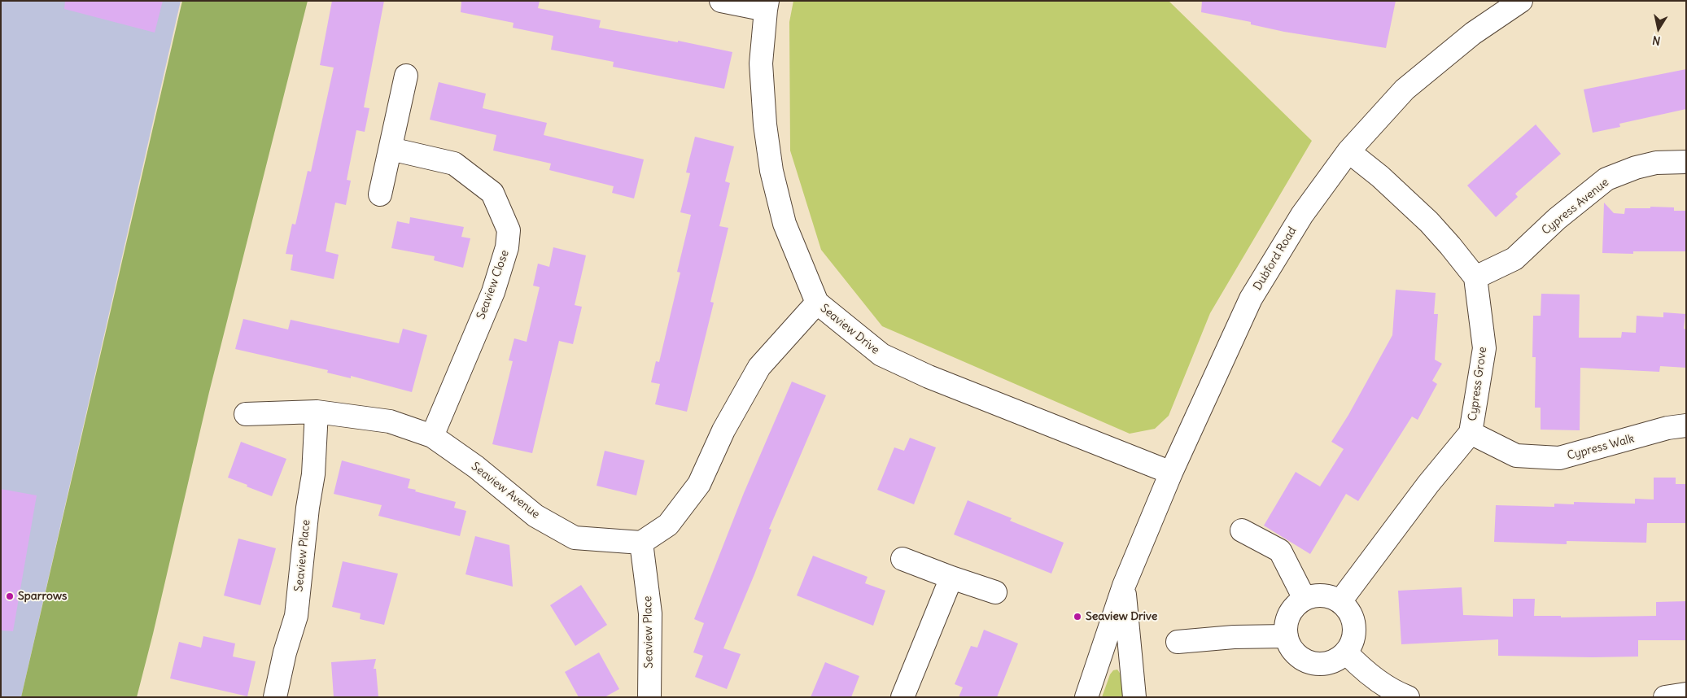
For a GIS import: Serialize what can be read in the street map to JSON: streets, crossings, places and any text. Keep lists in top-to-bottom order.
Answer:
{
  "streets": {
    "street": [
      "Cypress Avenue",
      "Dubford Road",
      "Seaview Close",
      "Seaview Drive",
      "Cypress Grove",
      "Cypress Walk",
      "Seaview Avenue",
      "Seaview Place"
    ]
  },
  "crossings": [
    ["Cypress Avenue", "Cypress Grove"],
    ["Dubford Road", "Seaview Drive"],
    ["Seaview Close", "Seaview Avenue"],
    ["Cypress Grove", "Cypress Walk"],
    ["Seaview Avenue", "Seaview Place"]
  ],
  "places": ["Sparrows", "Seaview Drive"],
  "north": "bottom"
}
